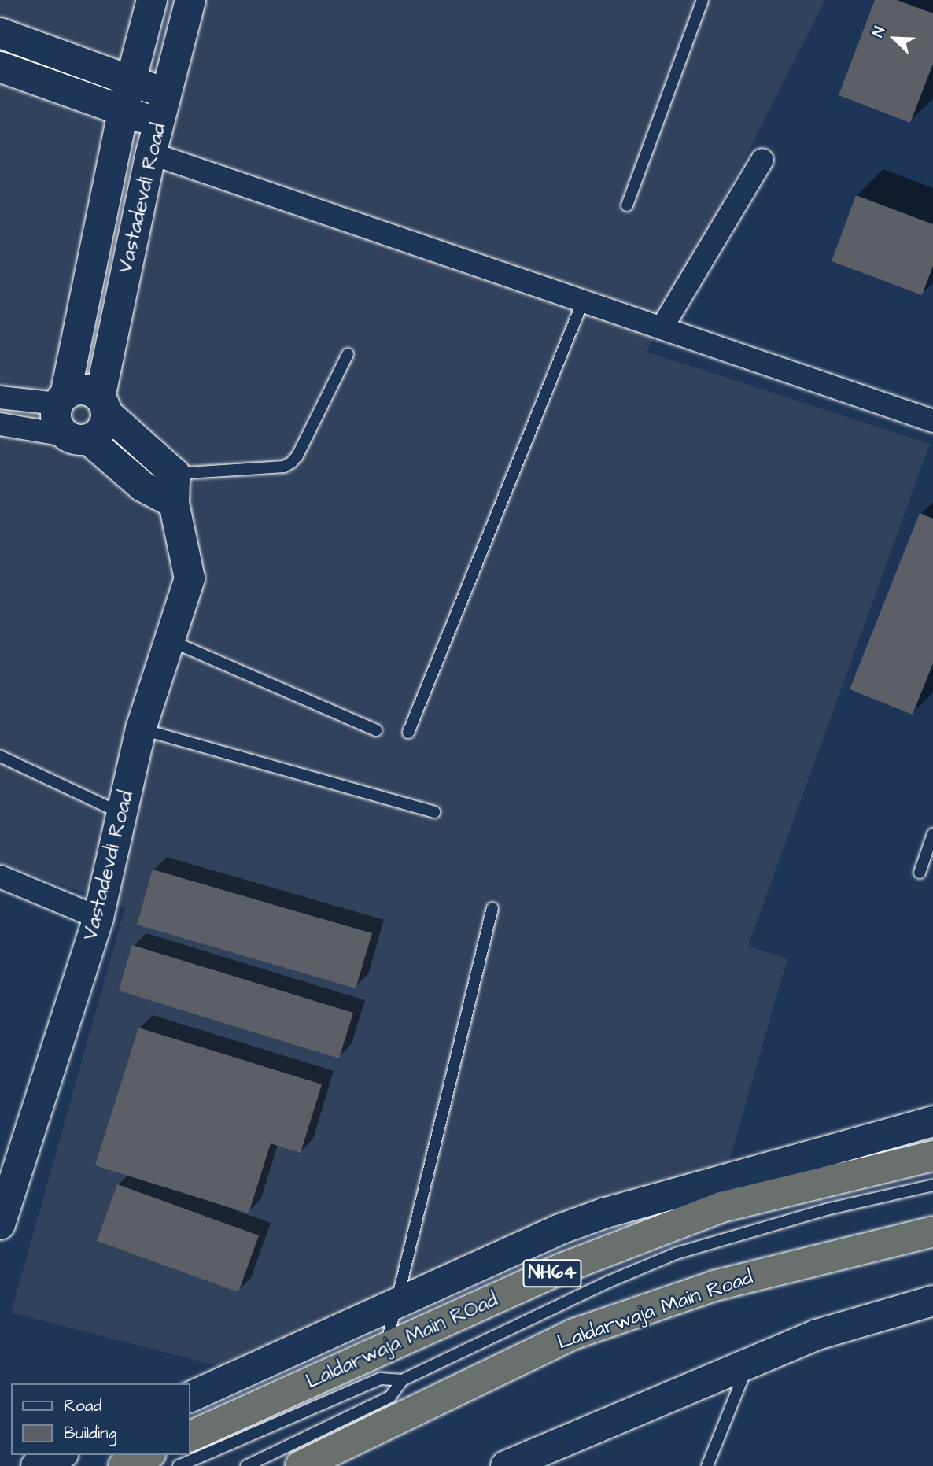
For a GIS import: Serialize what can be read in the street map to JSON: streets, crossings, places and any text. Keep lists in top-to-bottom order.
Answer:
{
  "streets": {
    "highway": ["NH64", "Laldarwaja Main Road", "Laldarwaja Main ROad"],
    "street": ["Vastadevdi Road"]
  },
  "legend": ["Road", "Building"],
  "north": "top left"
}
